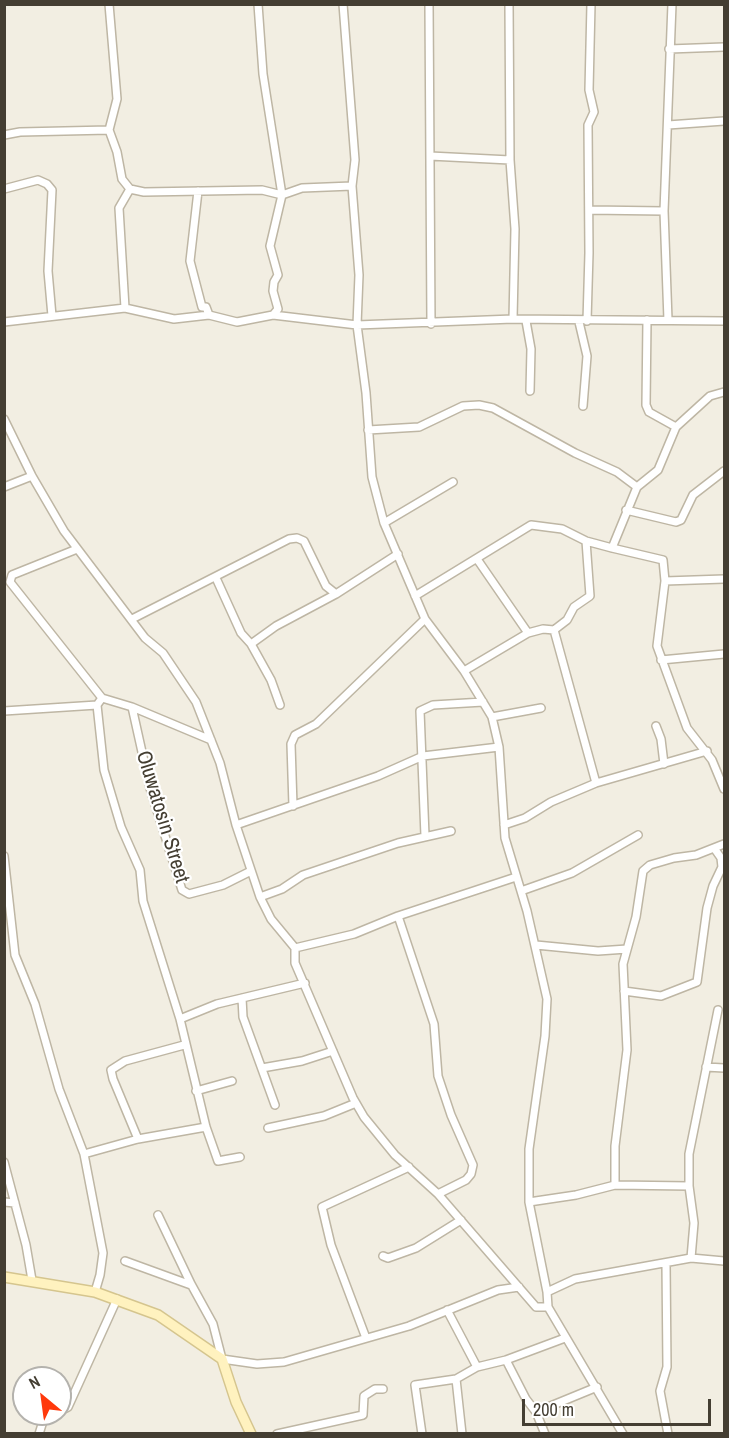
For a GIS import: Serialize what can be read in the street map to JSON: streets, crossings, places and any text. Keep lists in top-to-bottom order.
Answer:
{
  "streets": {
    "street": ["Oluwatosin Street"]
  },
  "scale_bar": "200 m",
  "north": "top left"
}
